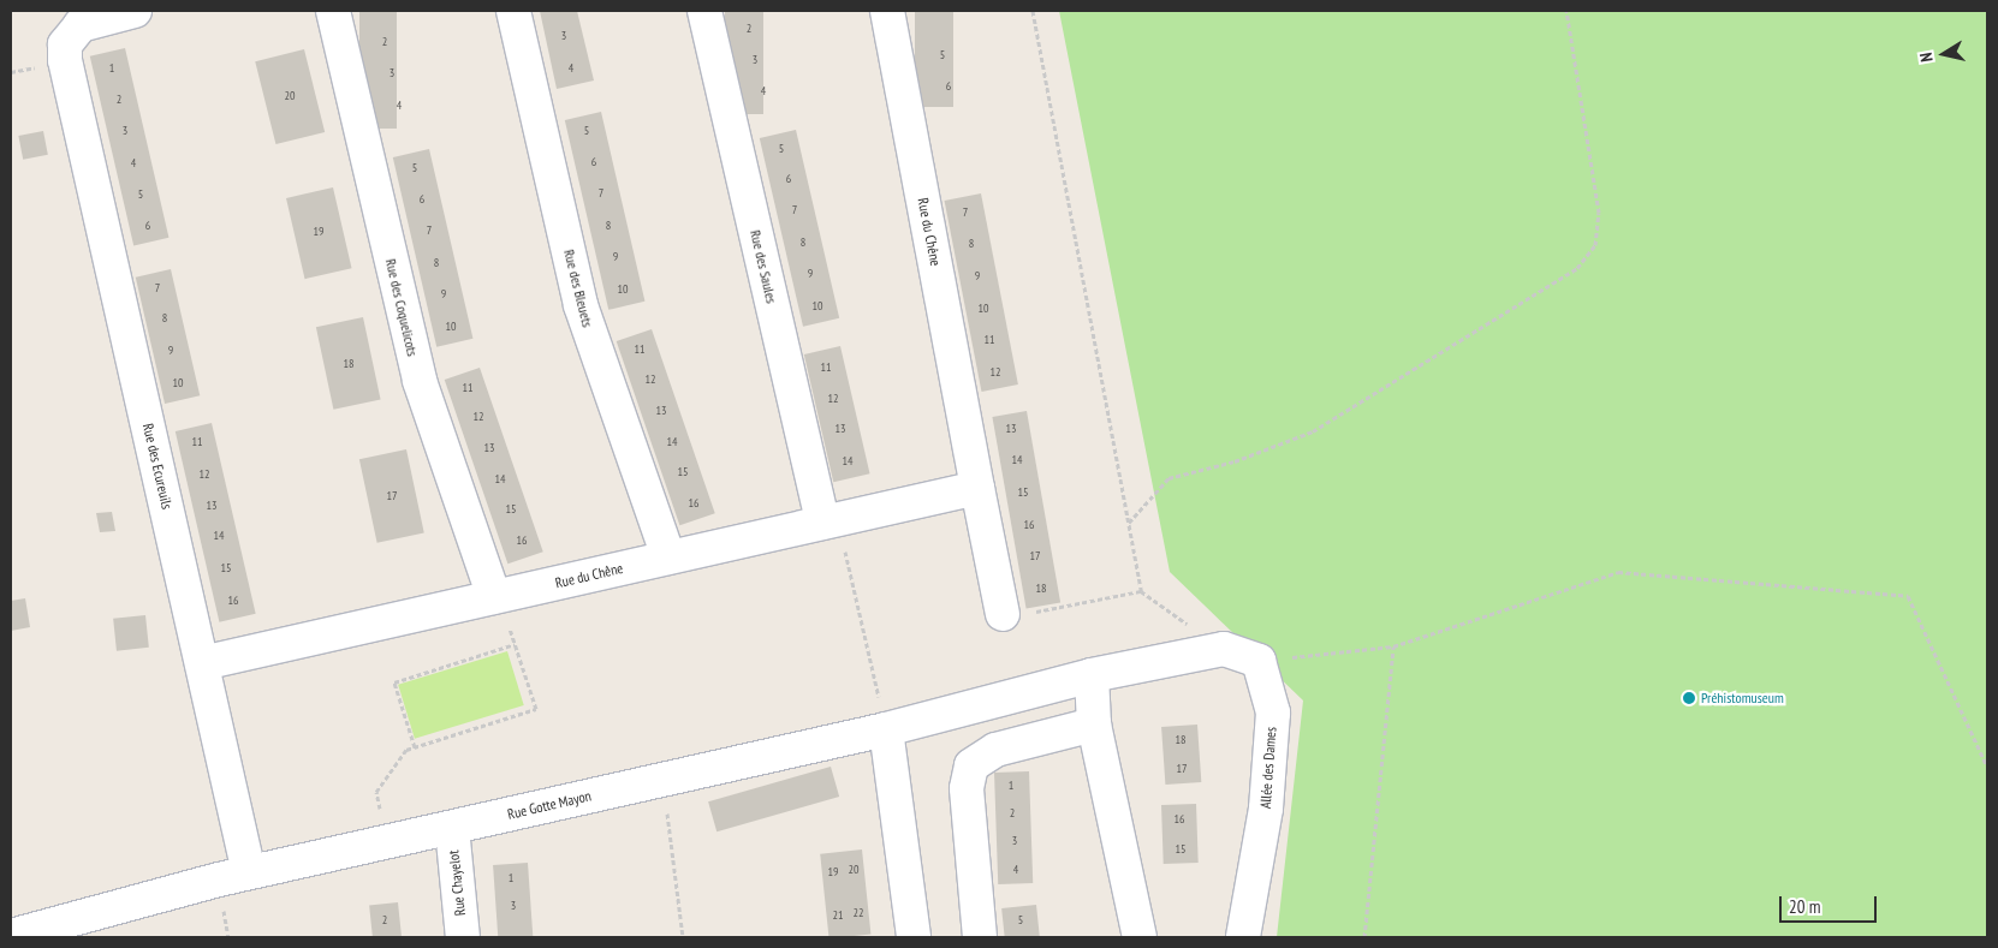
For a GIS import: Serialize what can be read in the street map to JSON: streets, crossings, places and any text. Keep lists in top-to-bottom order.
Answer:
{
  "streets": {
    "street": [
      "Rue du Chêne",
      "Rue des Saules",
      "Rue des Bleuets",
      "Rue des Coquelicots",
      "Rue des Ecureuils",
      "Allée des Dames",
      "Rue Gotte Mayon",
      "Rue Chayelot"
    ]
  },
  "crossings": [
    ["Rue du Chêne", "Rue des Saules"],
    ["Rue du Chêne", "Rue des Bleuets"],
    ["Rue du Chêne", "Rue des Coquelicots"],
    ["Rue du Chêne", "Rue des Ecureuils"],
    ["Rue des Ecureuils", "Rue Gotte Mayon"],
    ["Rue Gotte Mayon", "Rue Chayelot"]
  ],
  "places": ["Préhistomuseum"],
  "house_numbers": [
    "2",
    "3",
    "2",
    "5",
    "3",
    "1",
    "4",
    "3",
    "6",
    "4",
    "20",
    "2",
    "4",
    "3",
    "5",
    "5",
    "6",
    "4",
    "5",
    "6",
    "7",
    "5",
    "6",
    "7",
    "7",
    "6",
    "8",
    "7",
    "19",
    "8",
    "8",
    "9",
    "8",
    "9",
    "9",
    "7",
    "10",
    "9",
    "10",
    "10",
    "8",
    "10",
    "11",
    "11",
    "9",
    "18",
    "11",
    "12",
    "12",
    "10",
    "11",
    "12",
    "13",
    "12",
    "13",
    "13",
    "11",
    "14",
    "13",
    "14",
    "14",
    "15",
    "12",
    "14",
    "15",
    "17",
    "16",
    "13",
    "15",
    "16",
    "14",
    "16",
    "17",
    "15",
    "18",
    "16",
    "18",
    "17",
    "1",
    "2",
    "16",
    "3",
    "15",
    "20",
    "4",
    "19",
    "1",
    "3",
    "22",
    "21",
    "2",
    "5"
  ],
  "scale_bar": "20 m",
  "north": "left"
}
